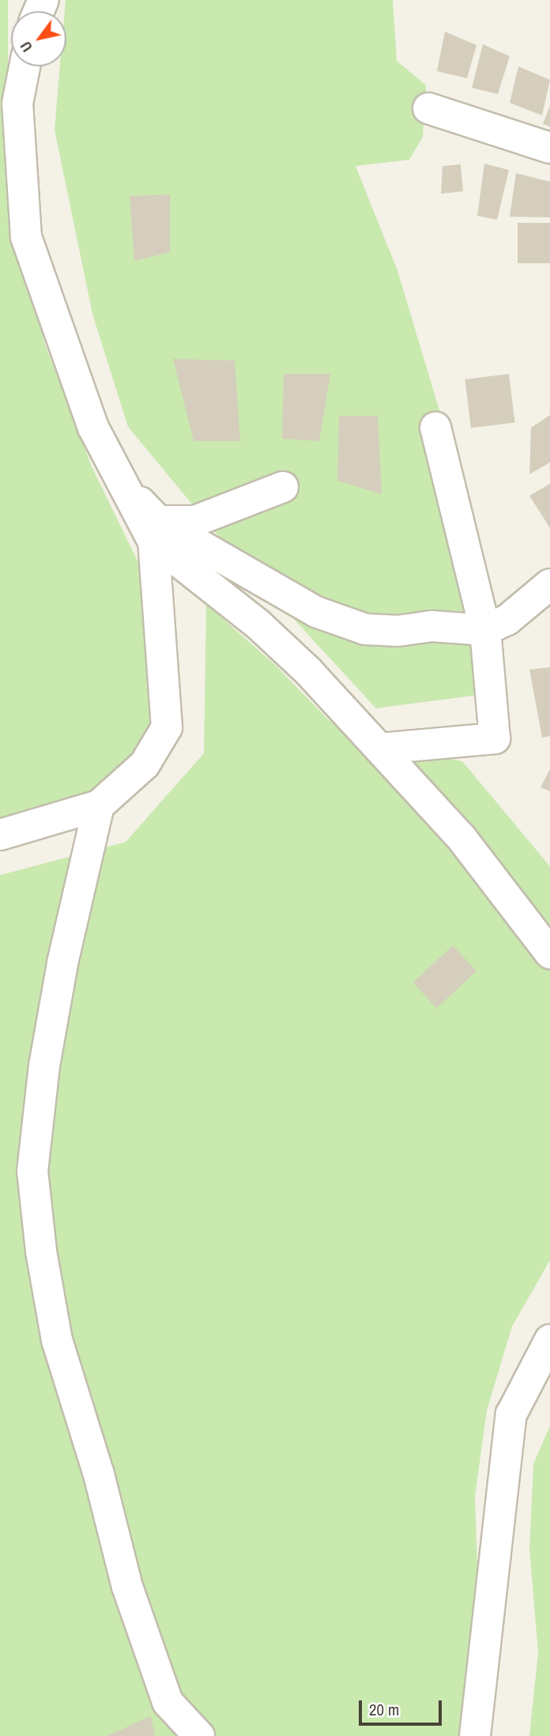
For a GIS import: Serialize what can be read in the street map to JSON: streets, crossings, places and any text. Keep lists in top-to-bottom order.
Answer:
{
  "scale_bar": "20 m",
  "north": "bottom left"
}
